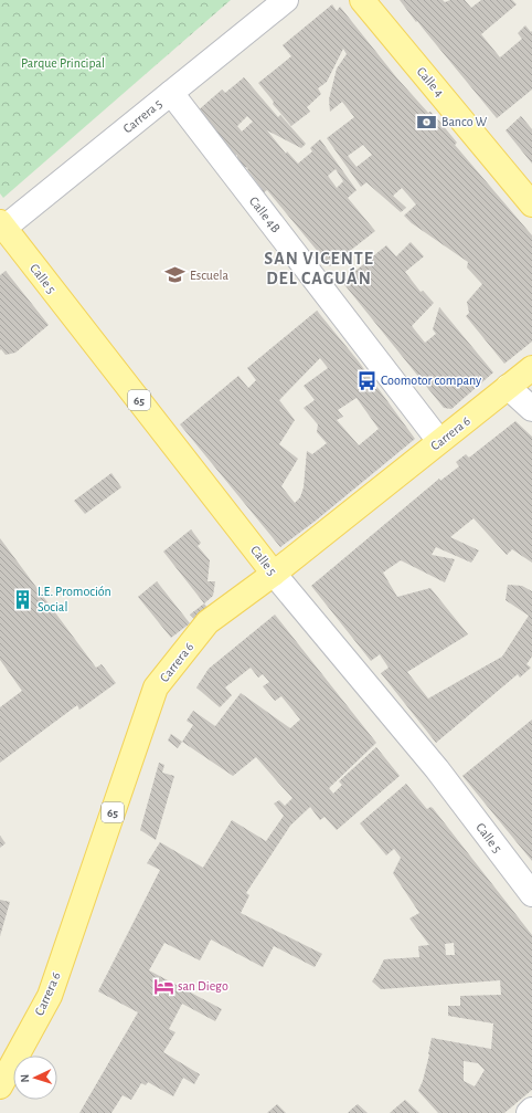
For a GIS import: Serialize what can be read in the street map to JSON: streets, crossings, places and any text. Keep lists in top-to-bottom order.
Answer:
{
  "streets": {
    "main road": [
      "Calle 4",
      "Calle 5",
      "65",
      "Carrera 6"
    ],
    "street": ["Carrera 5", "Calle 4B"]
  },
  "crossings": [
    ["Carrera 5", "Calle 4B"],
    ["Carrera 5", "Calle 5"],
    ["Calle 4B", "Carrera 6"],
    ["Calle 5", "Carrera 6"]
  ],
  "districts": ["SAN VICENTE DEL CAGUÁN"],
  "parks": ["Parque Principal"],
  "places": {
    "bank": ["Banco W"],
    "school or university": ["Escuela"],
    "bus stop": ["Coomotor company"],
    "building": ["I.E. Promoción Social"],
    "hotel": ["san Diego"]
  },
  "north": "left"
}
